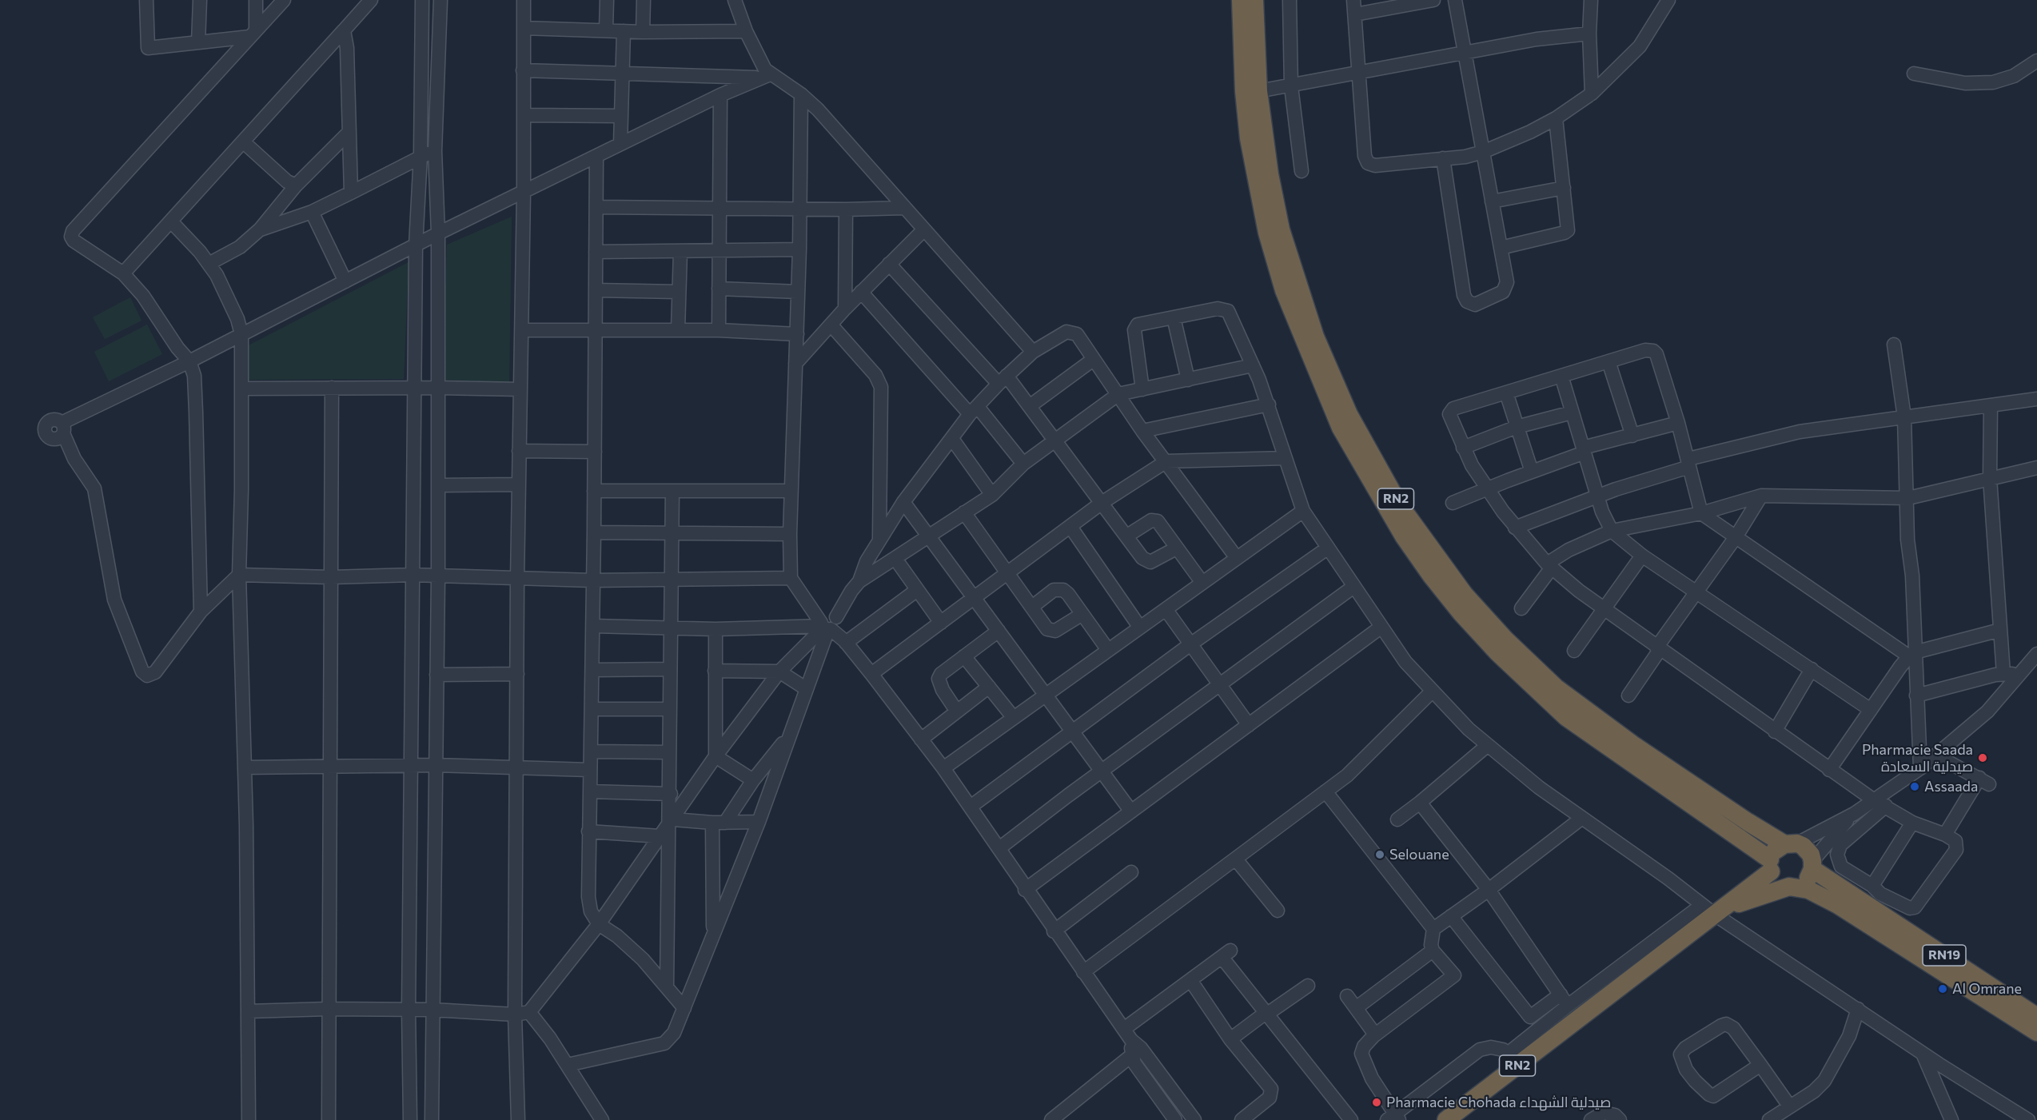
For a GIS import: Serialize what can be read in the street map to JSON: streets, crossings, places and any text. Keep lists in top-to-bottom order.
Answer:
{
  "streets": {
    "highway": ["RN2", "RN19"]
  },
  "crossings": [
    ["RN2", "RN19"]
  ],
  "places": [
    "Pharmacie Saada صيدلية السعادة",
    "Assaada",
    "Selouane",
    "Al Omrane",
    "Pharmacie Chohada صيدلية الشهداء"
  ]
}
